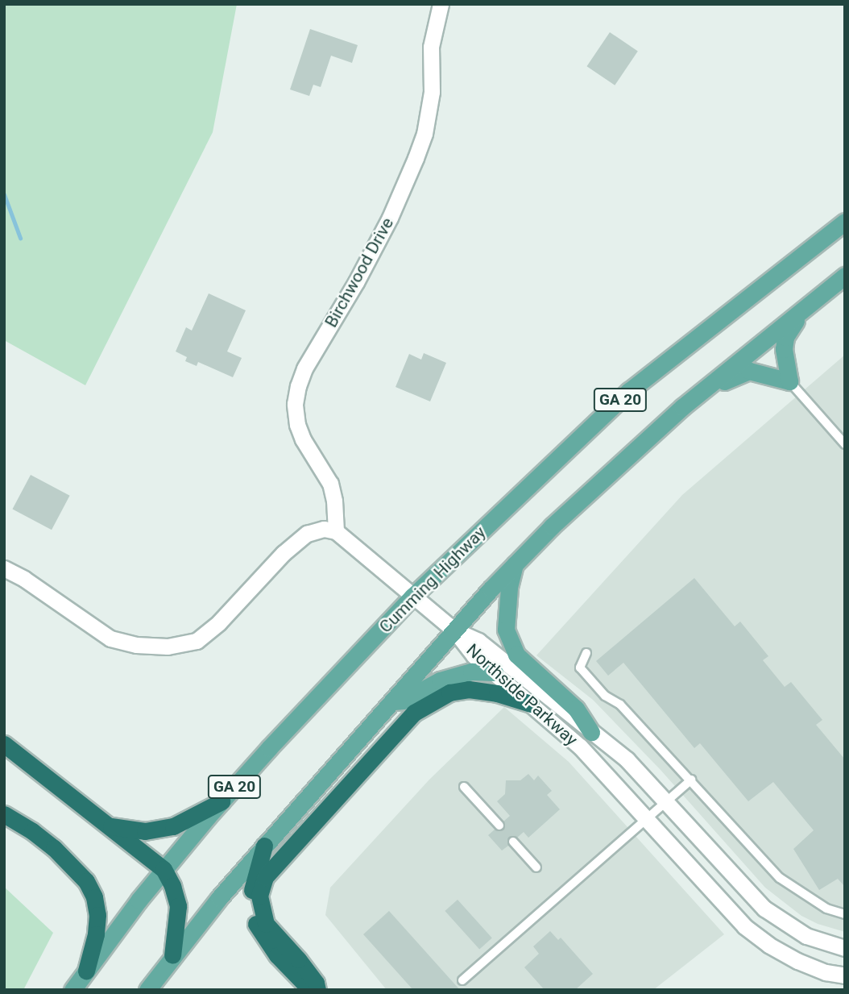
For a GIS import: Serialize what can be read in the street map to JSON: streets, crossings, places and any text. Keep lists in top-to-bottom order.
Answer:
{
  "streets": {
    "highway": ["GA 20"],
    "main road": ["Cumming Highway"],
    "street": ["Birchwood Drive", "Northside Parkway"]
  },
  "crossings": [
    ["GA 20", "Northside Parkway"]
  ]
}
